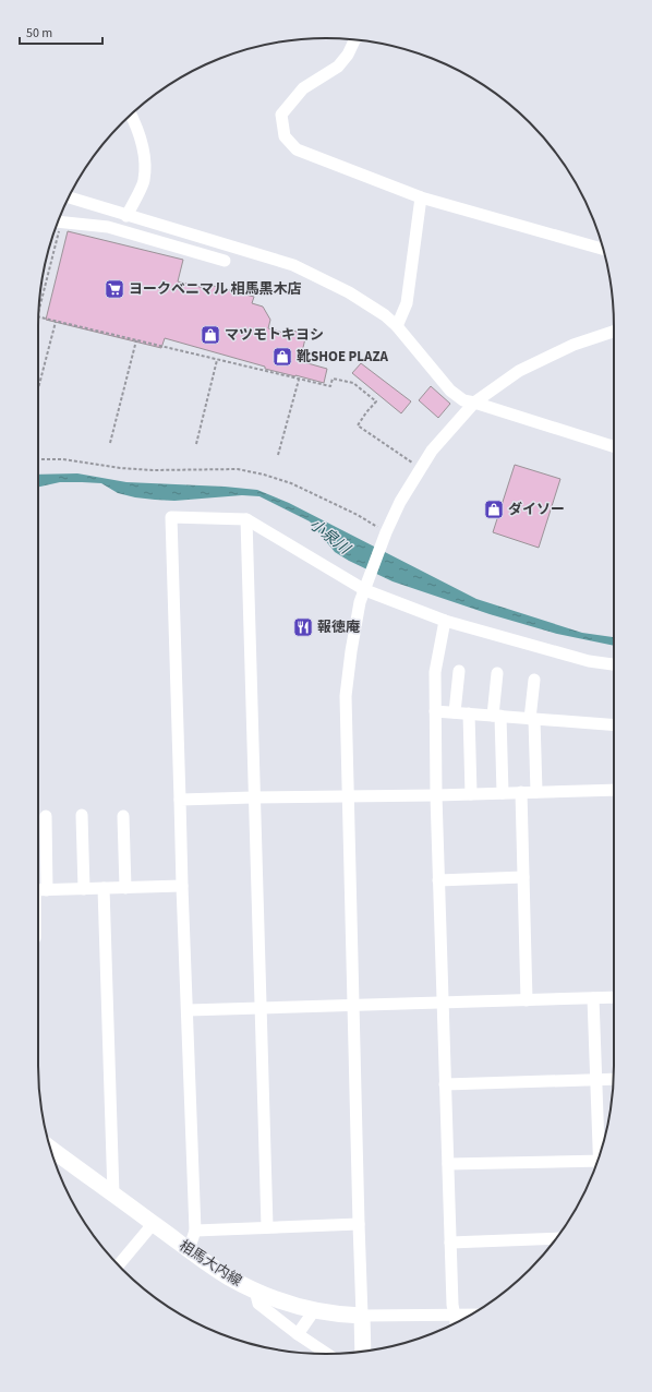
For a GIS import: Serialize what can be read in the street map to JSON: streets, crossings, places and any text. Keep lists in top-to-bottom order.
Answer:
{
  "streets": {
    "main road": ["相馬大内線"]
  },
  "water": ["小泉川"],
  "places": {
    "supermarket": ["ヨークベニマル 相馬黒木店"],
    "shop": ["マツモトキヨシ", "靴SHOE PLAZA", "ダイソー"],
    "restaurant": ["報徳庵"]
  },
  "scale_bar": "50 m"
}
